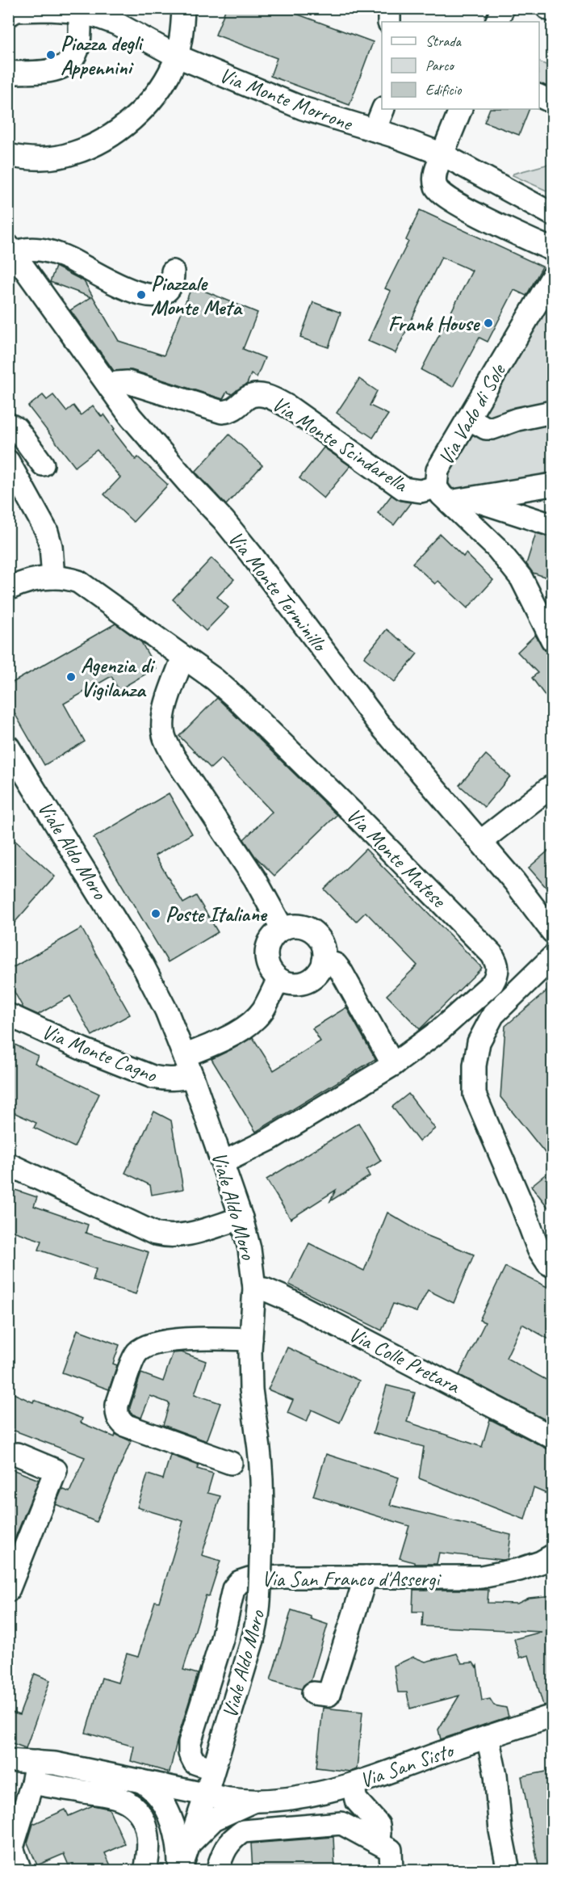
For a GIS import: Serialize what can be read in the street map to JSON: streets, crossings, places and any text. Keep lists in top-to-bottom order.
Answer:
{
  "streets": {
    "street": [
      "Via Monte Morrone",
      "Via Vado di Sole",
      "Via Monte Scindarella",
      "Via Monte Terminillo",
      "Viale Aldo Moro",
      "Via Monte Matese",
      "Via Monte Cagno",
      "Via Colle Pretara",
      "Via San Franco d'Assergi",
      "Via San Sisto"
    ]
  },
  "crossings": [
    ["Via Vado di Sole", "Via Monte Scindarella"],
    ["Via Monte Scindarella", "Via Monte Terminillo"],
    ["Viale Aldo Moro", "Via Monte Matese"],
    ["Viale Aldo Moro", "Via Monte Cagno"],
    ["Viale Aldo Moro", "Via Colle Pretara"],
    ["Viale Aldo Moro", "Via San Franco d'Assergi"],
    ["Viale Aldo Moro", "Via San Sisto"]
  ],
  "places": [
    "Piazza degli Appennini",
    "Piazzale Monte Meta",
    "Frank House",
    "Agenzia di Vigilanza",
    "Poste Italiane"
  ],
  "legend": ["Strada", "Parco", "Edificio"]
}
